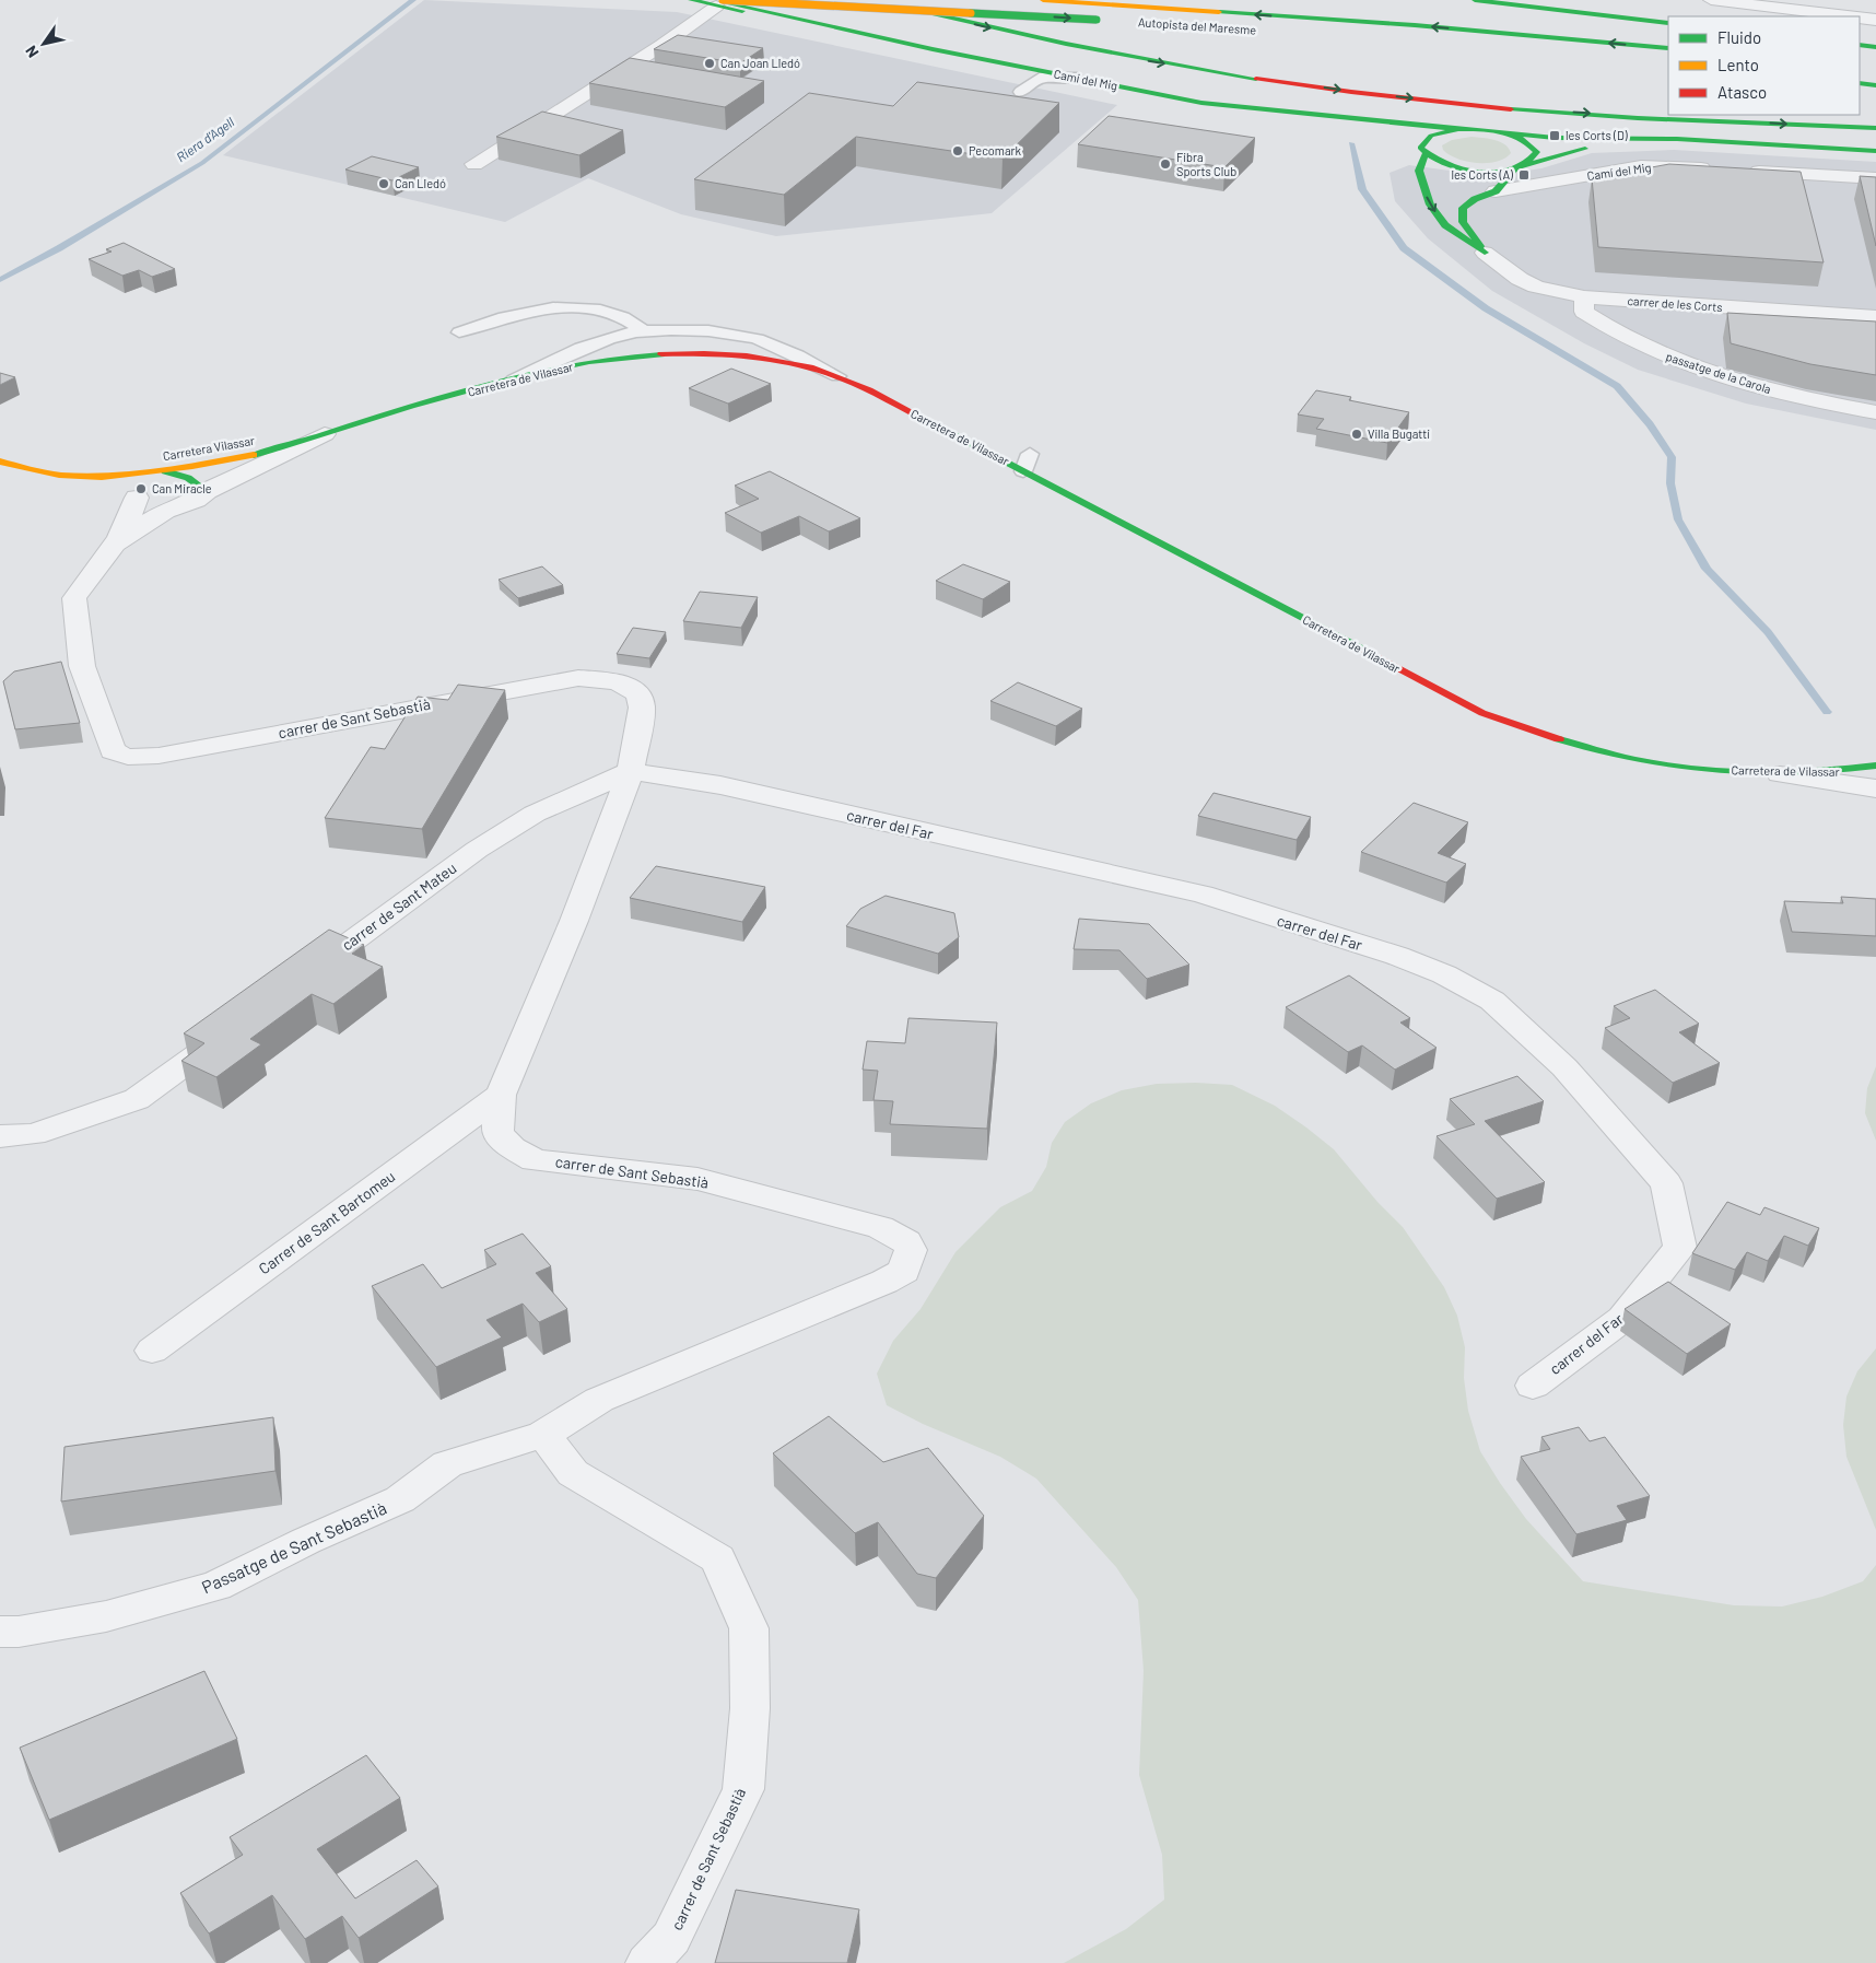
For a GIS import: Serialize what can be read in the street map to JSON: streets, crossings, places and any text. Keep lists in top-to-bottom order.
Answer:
{
  "streets": {
    "main road": [
      "Autopista del Maresme",
      "Camí del Mig",
      "Carretera de Vilassar",
      "Carretera Vilassar"
    ],
    "street": [
      "carrer de les Corts",
      "passatge de la Carola",
      "carrer de Sant Sebastià",
      "carrer del Far",
      "carrer de Sant Mateu",
      "Carrer de Sant Bartomeu",
      "Passatge de Sant Sebastià"
    ]
  },
  "crossings": [
    ["carrer de les Corts", "passatge de la Carola"],
    ["Carretera de Vilassar", "Carretera Vilassar"],
    ["carrer de Sant Sebastià", "carrer del Far"],
    ["carrer de Sant Sebastià", "carrer de Sant Mateu"],
    ["carrer de Sant Sebastià", "Carrer de Sant Bartomeu"],
    ["carrer de Sant Sebastià", "Passatge de Sant Sebastià"],
    ["carrer del Far", "carrer de Sant Mateu"]
  ],
  "water": ["Riera d'Agell"],
  "places": {
    "other": [
      "Can Joan Lledó",
      "Pecomark",
      "Fibra Sports Club",
      "Can Lledó",
      "Villa Bugatti",
      "Can Miracle"
    ],
    "transit": ["les Corts (D)", "les Corts (A)"]
  },
  "legend": ["Fluido", "Lento", "Atasco"],
  "north": "bottom left"
}
